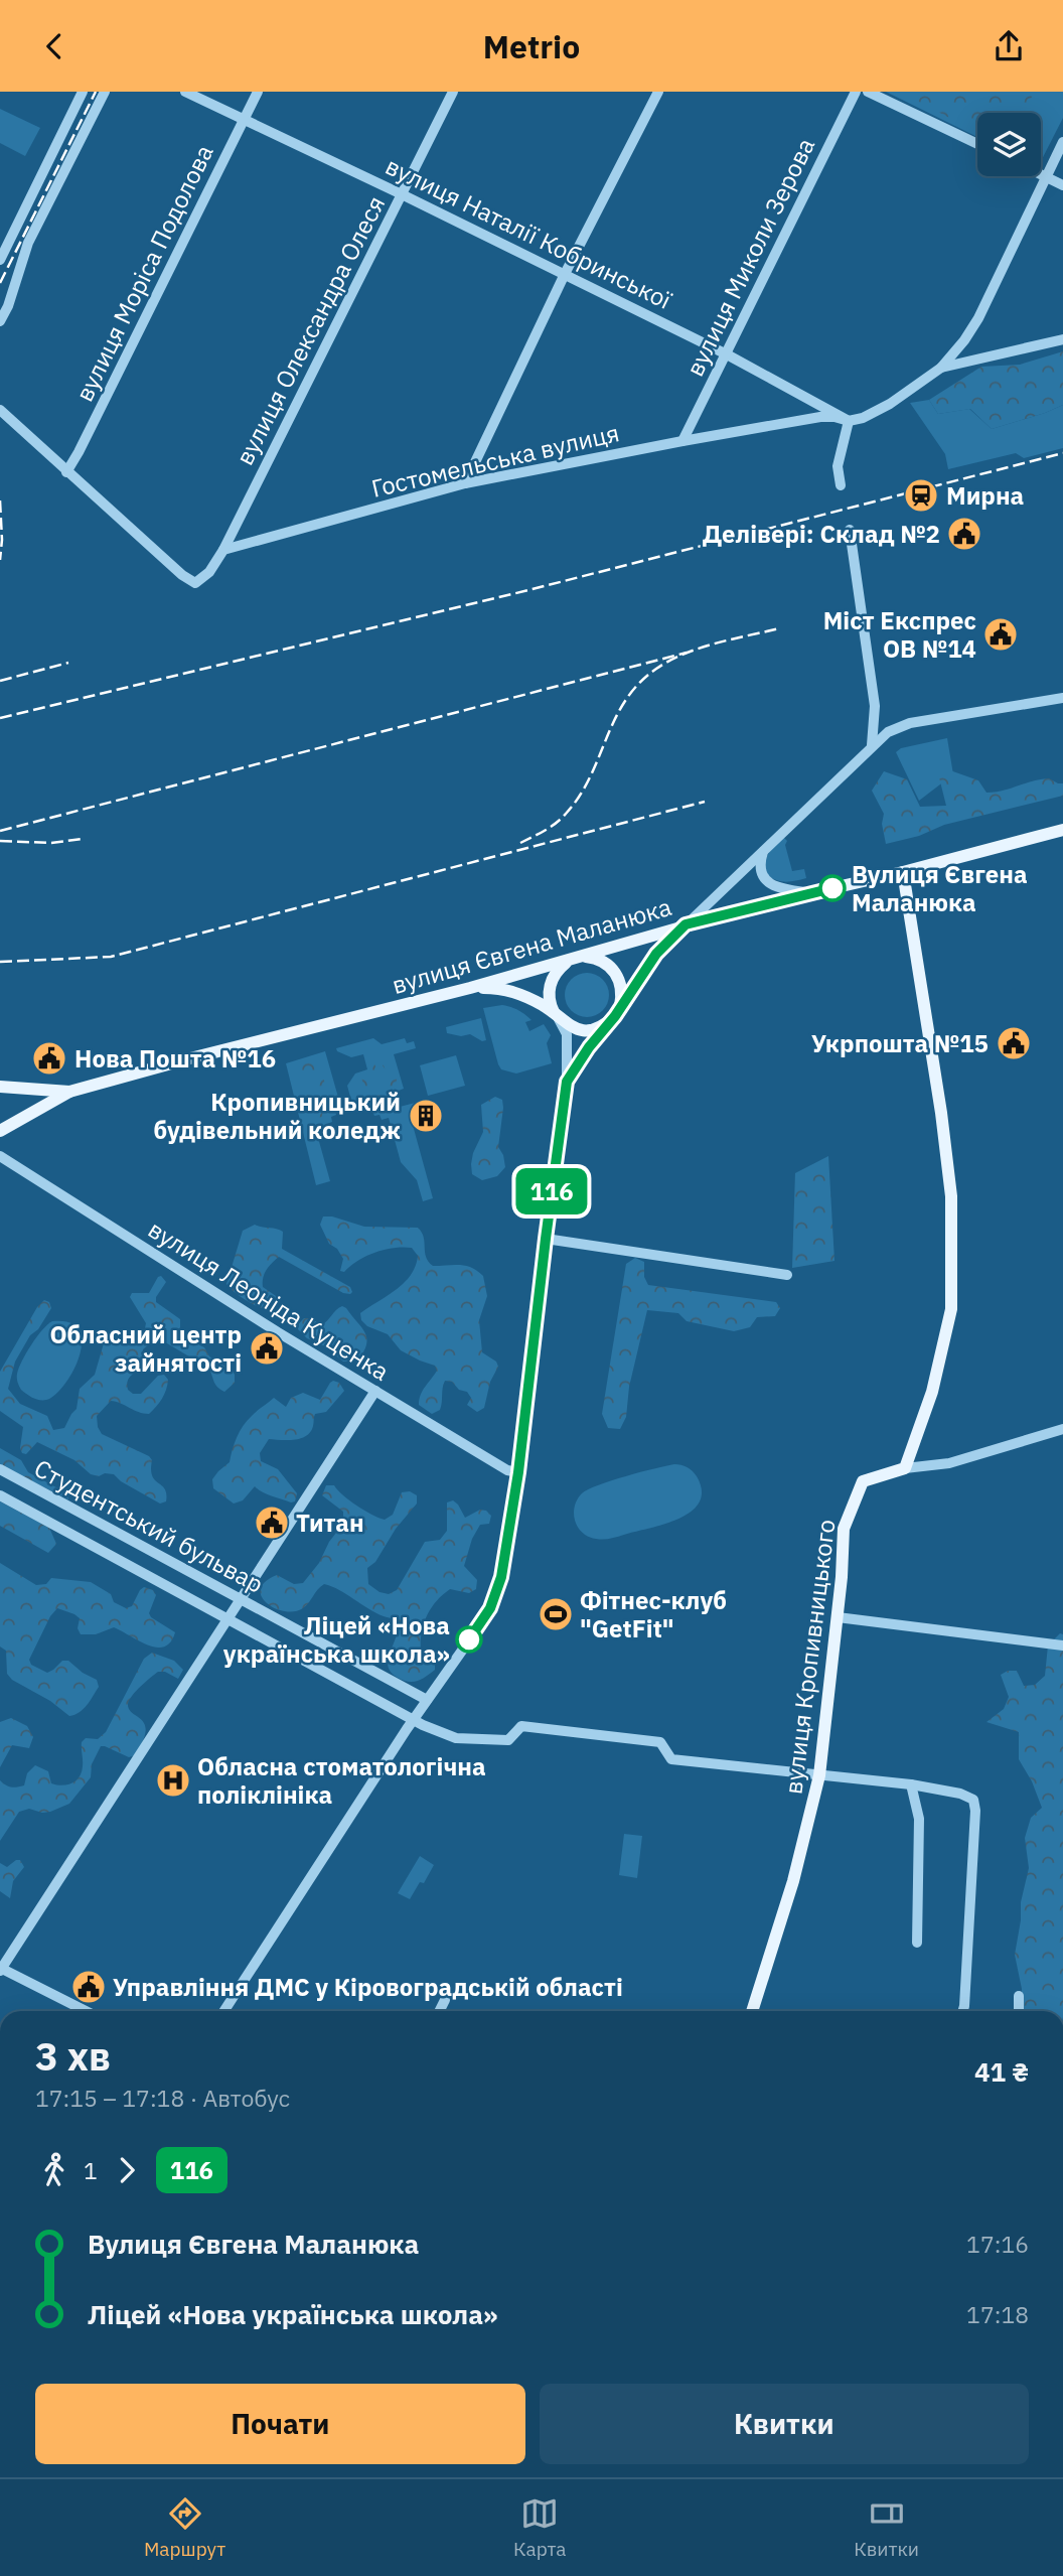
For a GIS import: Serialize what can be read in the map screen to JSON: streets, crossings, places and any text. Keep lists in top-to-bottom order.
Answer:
{
  "streets": {
    "main road": ["вулиця Євгена Маланюка", "вулиця Кропивницького"],
    "street": [
      "вулиця Наталії Кобринської",
      "вулиця Миколи Зерова",
      "вулиця Моріса Подолова",
      "вулиця Олександра Олеся",
      "Гостомельська вулиця",
      "вулиця Леоніда Куценка",
      "Студентський бульвар"
    ]
  },
  "crossings": [
    ["вулиця Наталії Кобринської", "вулиця Миколи Зерова"],
    ["вулиця Наталії Кобринської", "вулиця Моріса Подолова"],
    ["вулиця Наталії Кобринської", "вулиця Олександра Олеся"],
    ["вулиця Наталії Кобринської", "Гостомельська вулиця"],
    ["вулиця Миколи Зерова", "Гостомельська вулиця"],
    ["вулиця Олександра Олеся", "Гостомельська вулиця"],
    ["Студентський бульвар", "вулиця Кропивницького"]
  ],
  "places": {
    "station": ["Мирна"],
    "public building": [
      "Делівері: Склад №2",
      "Міст Експрес ОВ №14",
      "Укрпошта №15",
      "Нова Пошта №16",
      "Обласний центр зайнятості",
      "Титан",
      "Управління ДМС у Кіровоградській області"
    ],
    "other": ["Вулиця Євгена Маланюка", "Ліцей «Нова українська школа»"],
    "building": ["Кропивницький будівельний коледж"],
    "sports": ["Фітнес-клуб \"GetFit\""],
    "hospital": ["Обласна стоматологічна поліклініка"]
  },
  "lines": ["bus line 116"],
  "page": {
    "header": "Metrio",
    "on_map": "116",
    "heading": ["3 хв", "17:15 – 17:18 · Автобус", "41 ₴"],
    "legs": ["1", "116"],
    "list": [
      {
        "name": "Вулиця Євгена Маланюка",
        "value": "17:16"
      },
      {
        "name": "Ліцей «Нова українська школа»",
        "value": "17:18"
      }
    ],
    "buttons": ["Почати", "Квитки"],
    "tabs": ["Маршрут", "Карта", "Квитки"]
  }
}
